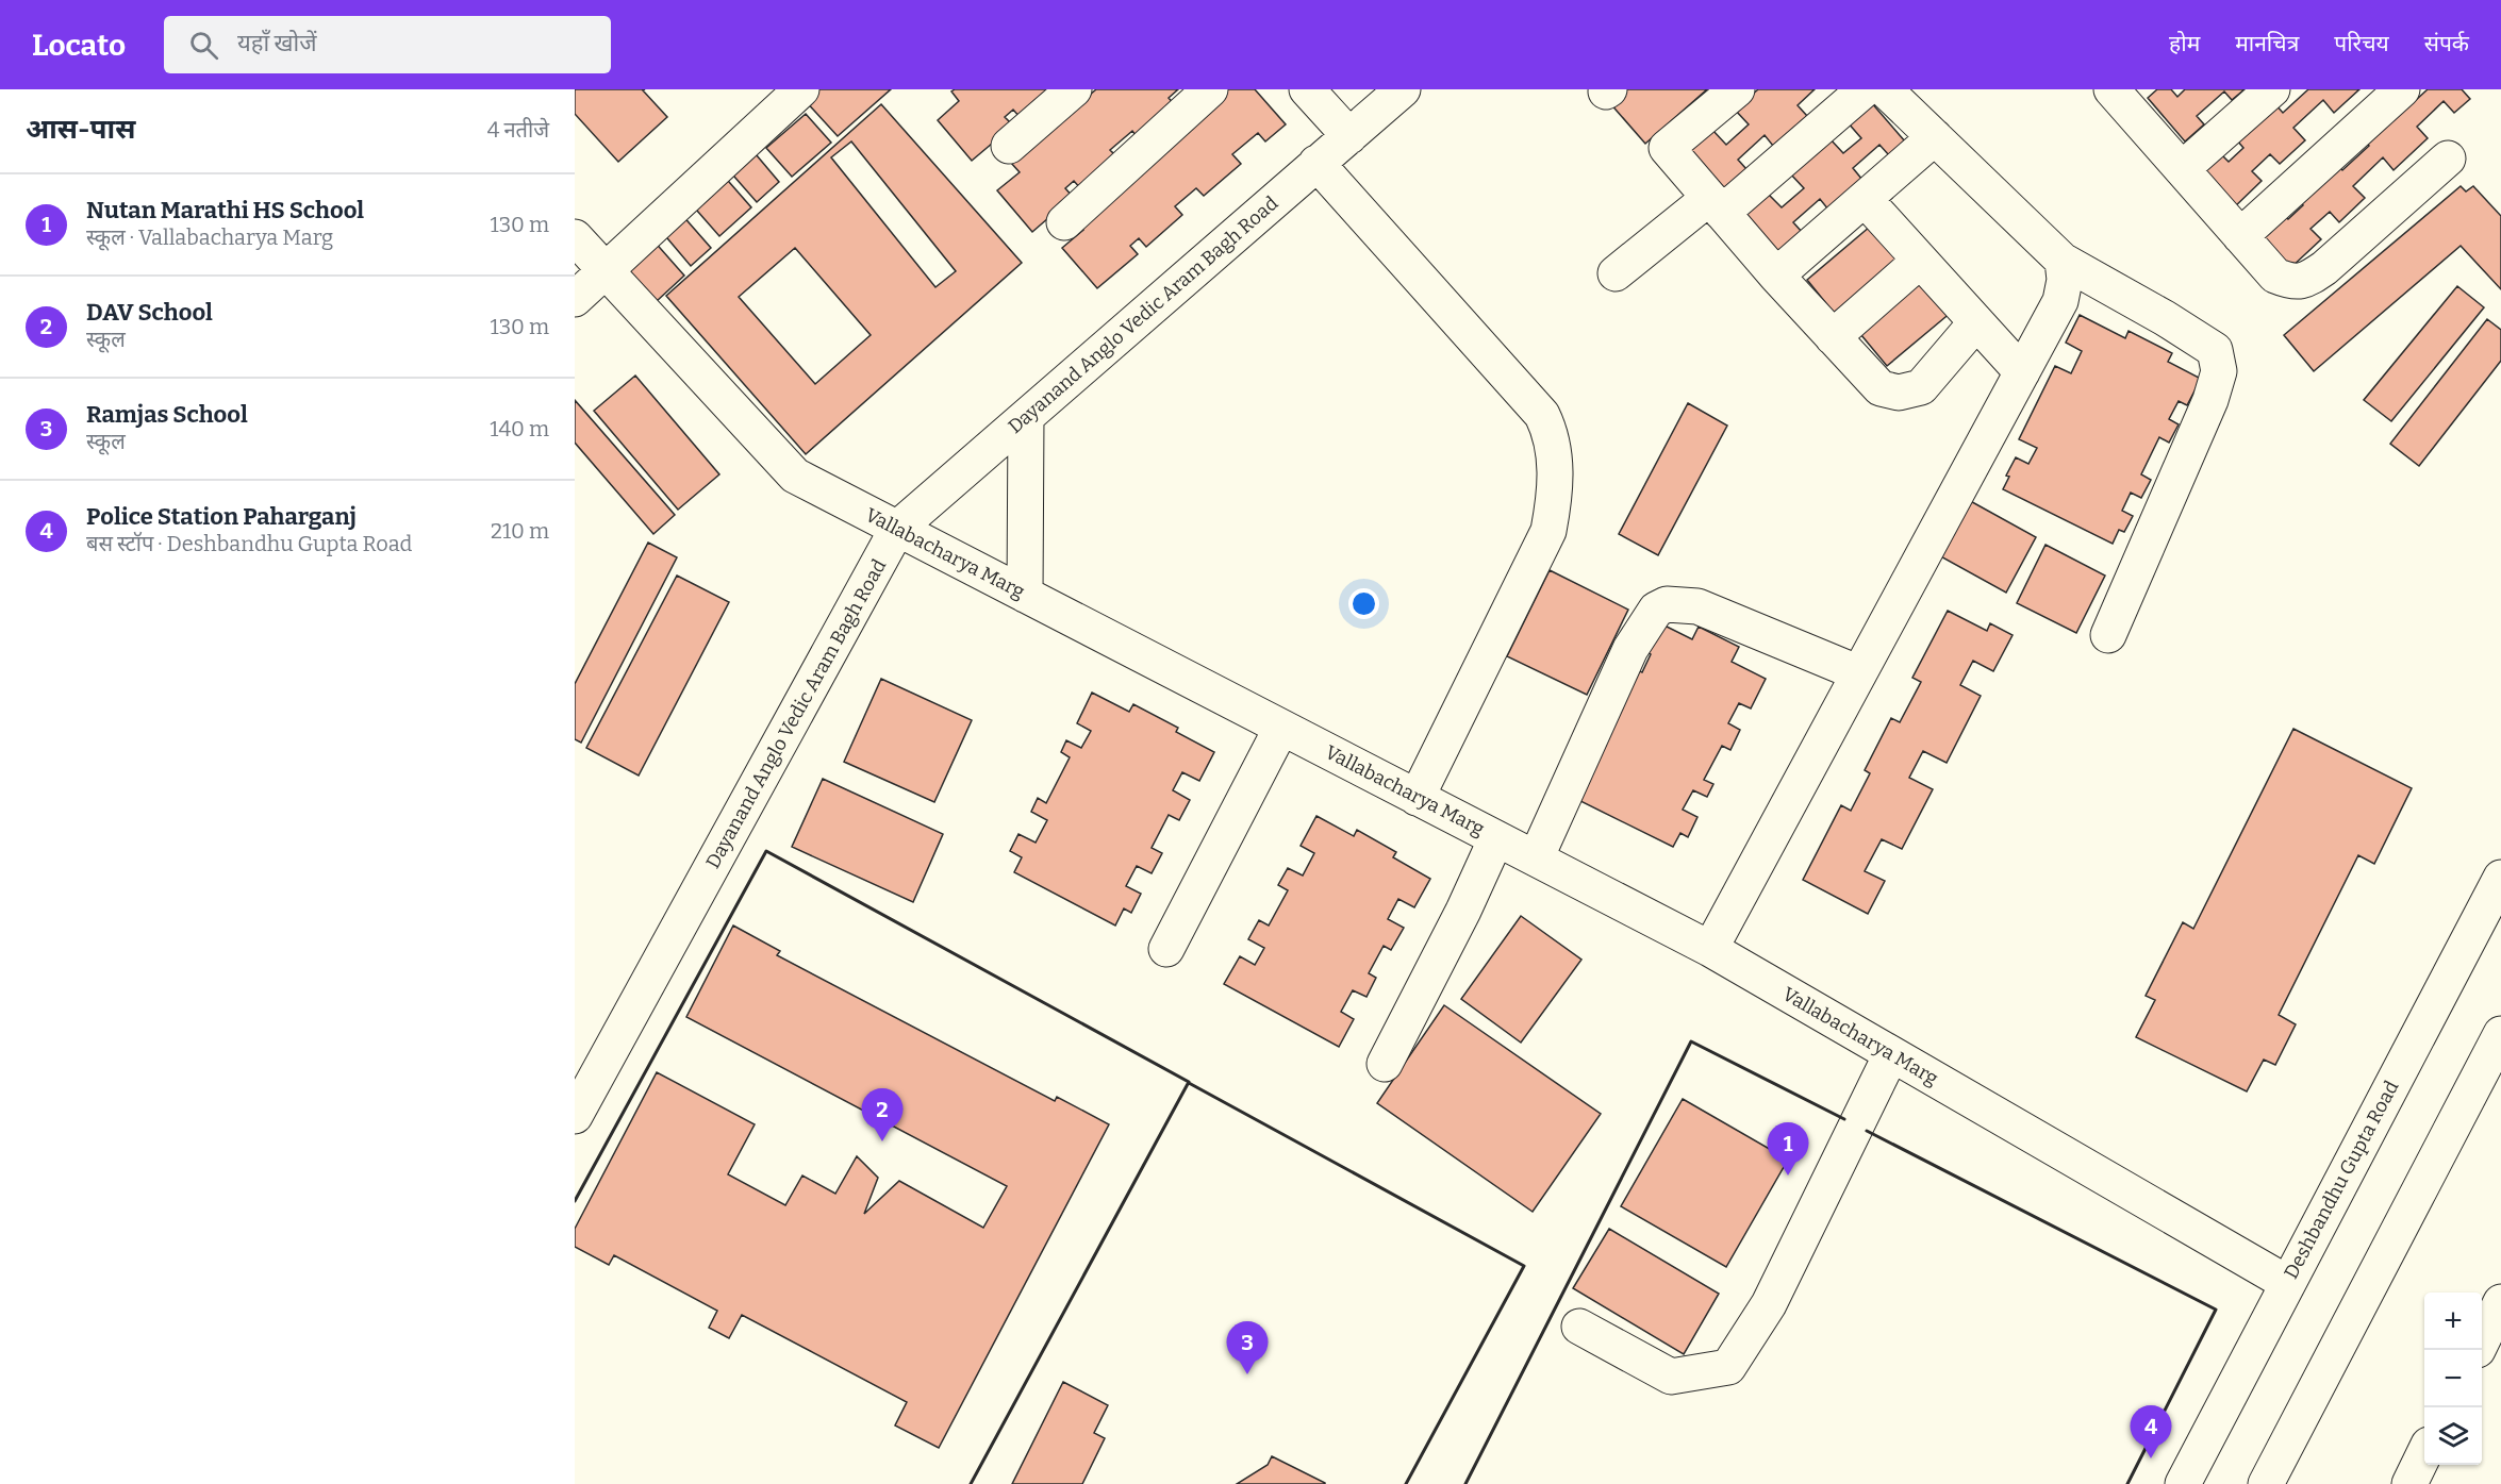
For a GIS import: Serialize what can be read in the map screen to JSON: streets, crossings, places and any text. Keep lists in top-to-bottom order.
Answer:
{
  "streets": {
    "street": ["Dayanand Anglo Vedic Aram Bagh Road", "Vallabacharya Marg", "Deshbandhu Gupta Road"]
  },
  "crossings": [
    ["Dayanand Anglo Vedic Aram Bagh Road", "Vallabacharya Marg"],
    ["Vallabacharya Marg", "Deshbandhu Gupta Road"]
  ],
  "page": {
    "header": "Locato",
    "search": "यहाँ खोजें",
    "nav": [
      "होम",
      "मानचित्र",
      "परिचय",
      "संपर्क"
    ],
    "heading": ["आस-पास", "4 नतीजे"],
    "list": [
      {
        "mark": "1",
        "name": "Nutan Marathi HS School",
        "note": "स्कूल · Vallabacharya Marg",
        "value": "130 m"
      },
      {
        "mark": "2",
        "name": "DAV School",
        "note": "स्कूल",
        "value": "130 m"
      },
      {
        "mark": "3",
        "name": "Ramjas School",
        "note": "स्कूल",
        "value": "140 m"
      },
      {
        "mark": "4",
        "name": "Police Station Paharganj",
        "note": "बस स्टॉप · Deshbandhu Gupta Road",
        "value": "210 m"
      }
    ],
    "pins": [
      "2",
      "1",
      "3",
      "4"
    ],
    "map_buttons": ["+", "−"]
  }
}
